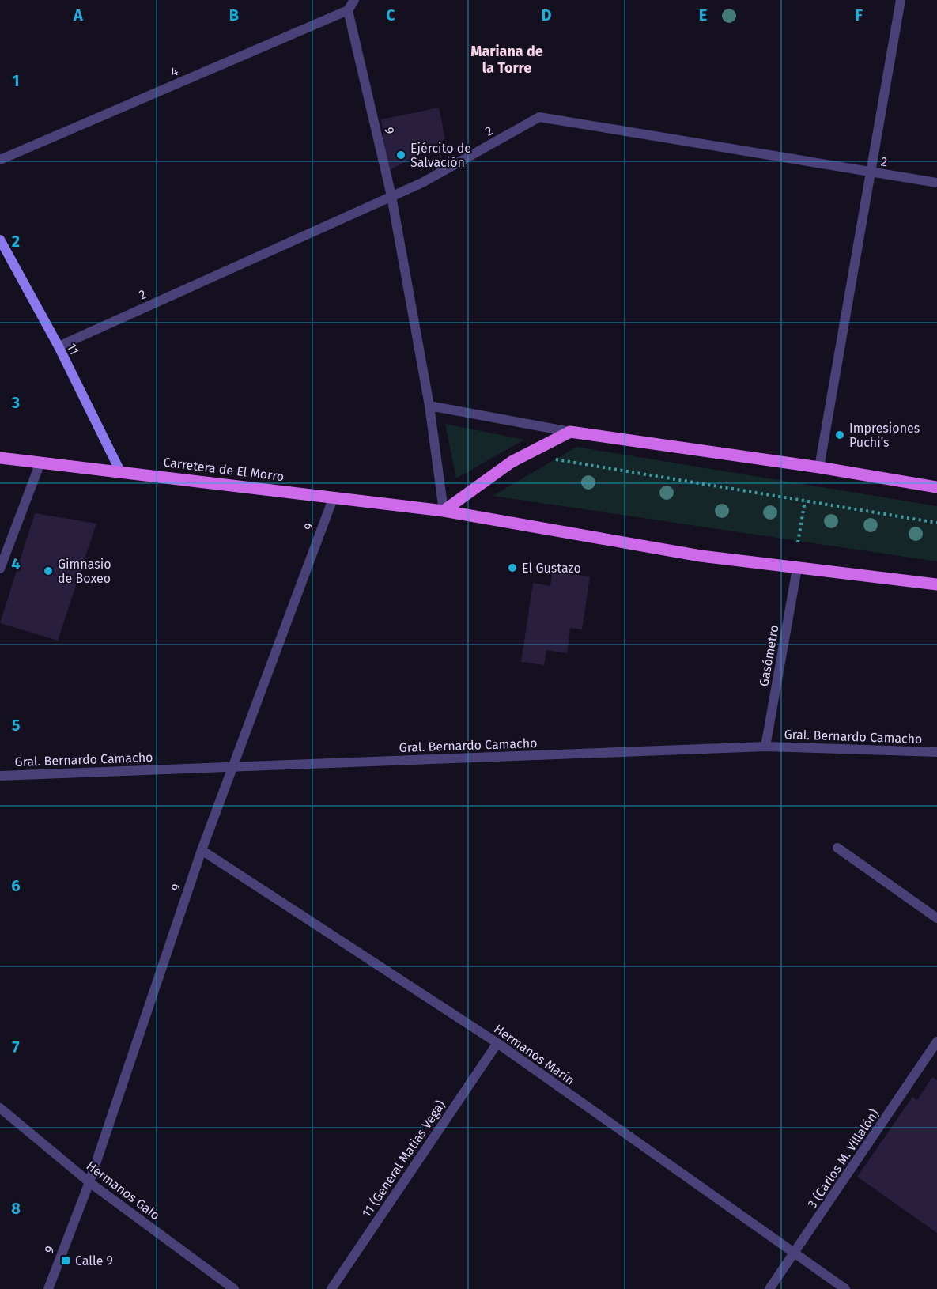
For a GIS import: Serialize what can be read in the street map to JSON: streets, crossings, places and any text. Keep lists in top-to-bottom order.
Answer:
{
  "streets": {
    "main road": ["11", "Carretera de El Morro"],
    "street": [
      "4",
      "9",
      "2",
      "Gasómetro",
      "Gral. Bernardo Camacho",
      "Hermanos Marín",
      "11 (General Matias Vega)",
      "3 (Carlos M. Villalón)",
      "Hermanos Galo"
    ]
  },
  "crossings": [
    ["4", "9"],
    ["9", "2"],
    ["9", "Carretera de El Morro"],
    ["9", "Gral. Bernardo Camacho"],
    ["9", "Hermanos Marín"],
    ["9", "Hermanos Galo"],
    ["2", "11"],
    ["11", "Carretera de El Morro"],
    ["Carretera de El Morro", "Gasómetro"],
    ["Gasómetro", "Gral. Bernardo Camacho"],
    ["Hermanos Marín", "11 (General Matias Vega)"],
    ["Hermanos Marín", "3 (Carlos M. Villalón)"]
  ],
  "districts": ["Mariana de la Torre"],
  "places": {
    "other": [
      "Ejército de Salvación",
      "Impresiones Puchi's",
      "El Gustazo",
      "Gimnasio de Boxeo"
    ],
    "transit": ["Calle 9"]
  },
  "grid": {
    "columns": [
      "A",
      "B",
      "C",
      "D",
      "E",
      "F"
    ],
    "rows": [
      "1",
      "2",
      "3",
      "4",
      "5",
      "6",
      "7",
      "8"
    ]
  }
}
